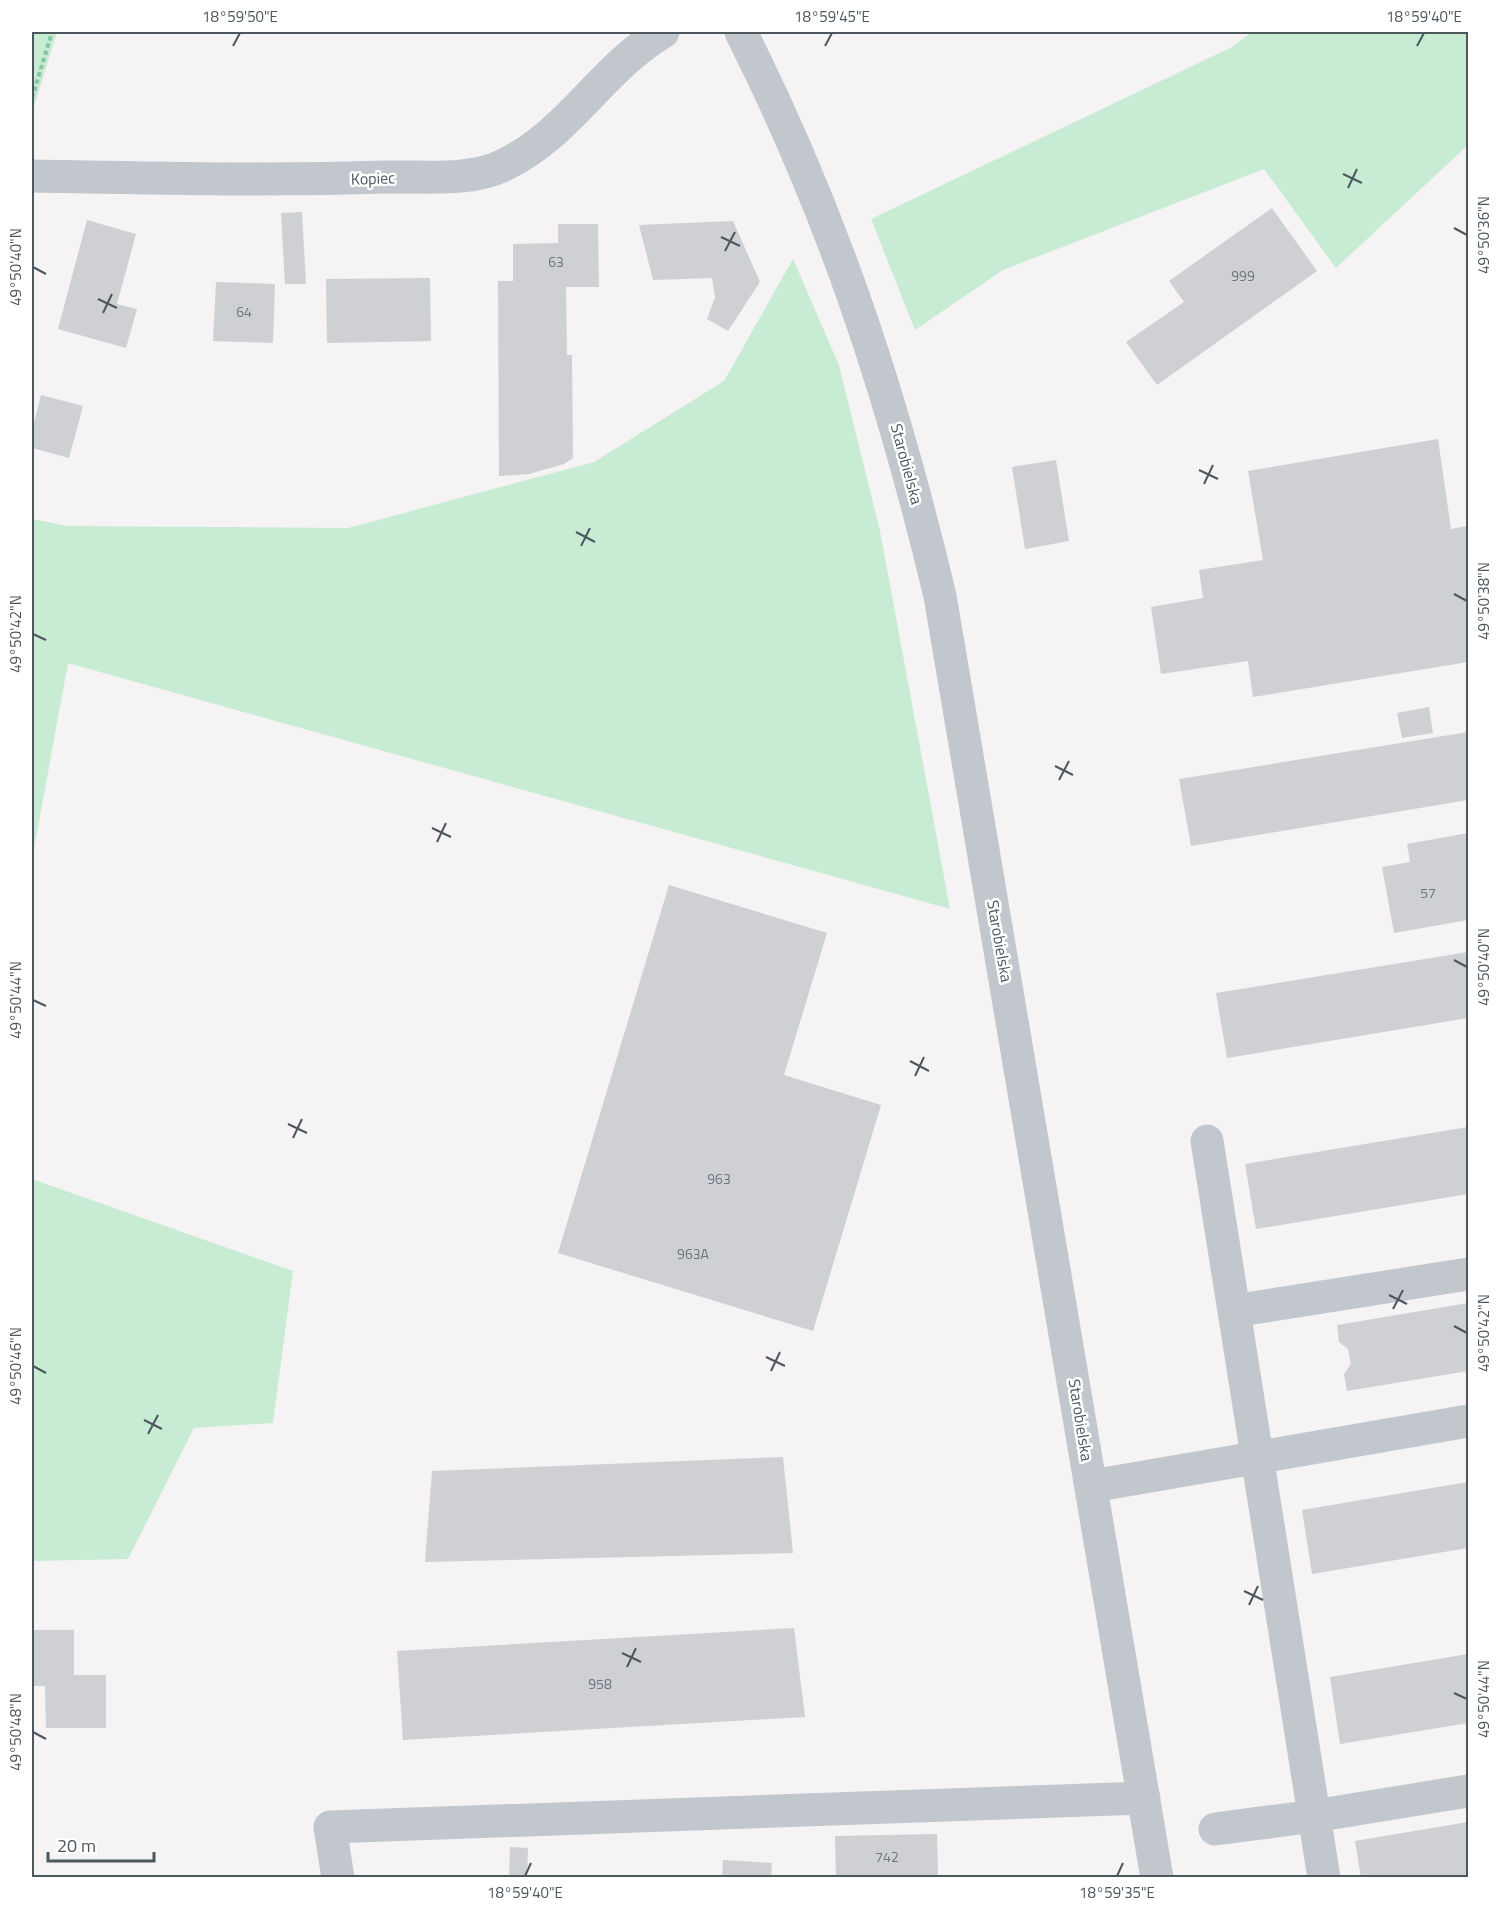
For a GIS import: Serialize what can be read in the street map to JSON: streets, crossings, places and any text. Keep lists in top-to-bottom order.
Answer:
{
  "streets": {
    "street": ["Kopiec", "Starobielska"]
  },
  "house_numbers": [
    "63",
    "999",
    "64",
    "57",
    "963",
    "963A",
    "958",
    "742"
  ],
  "scale_bar": "20 m",
  "coordinates": [
    "18°59'50\"E",
    "18°59'45\"E",
    "18°59'40\"E",
    "49°50'36\"N",
    "49°50'40\"N",
    "49°50'38\"N",
    "49°50'42\"N",
    "49°50'44\"N",
    "49°50'46\"N",
    "49°50'48\"N",
    "18°59'35\"E"
  ]
}
